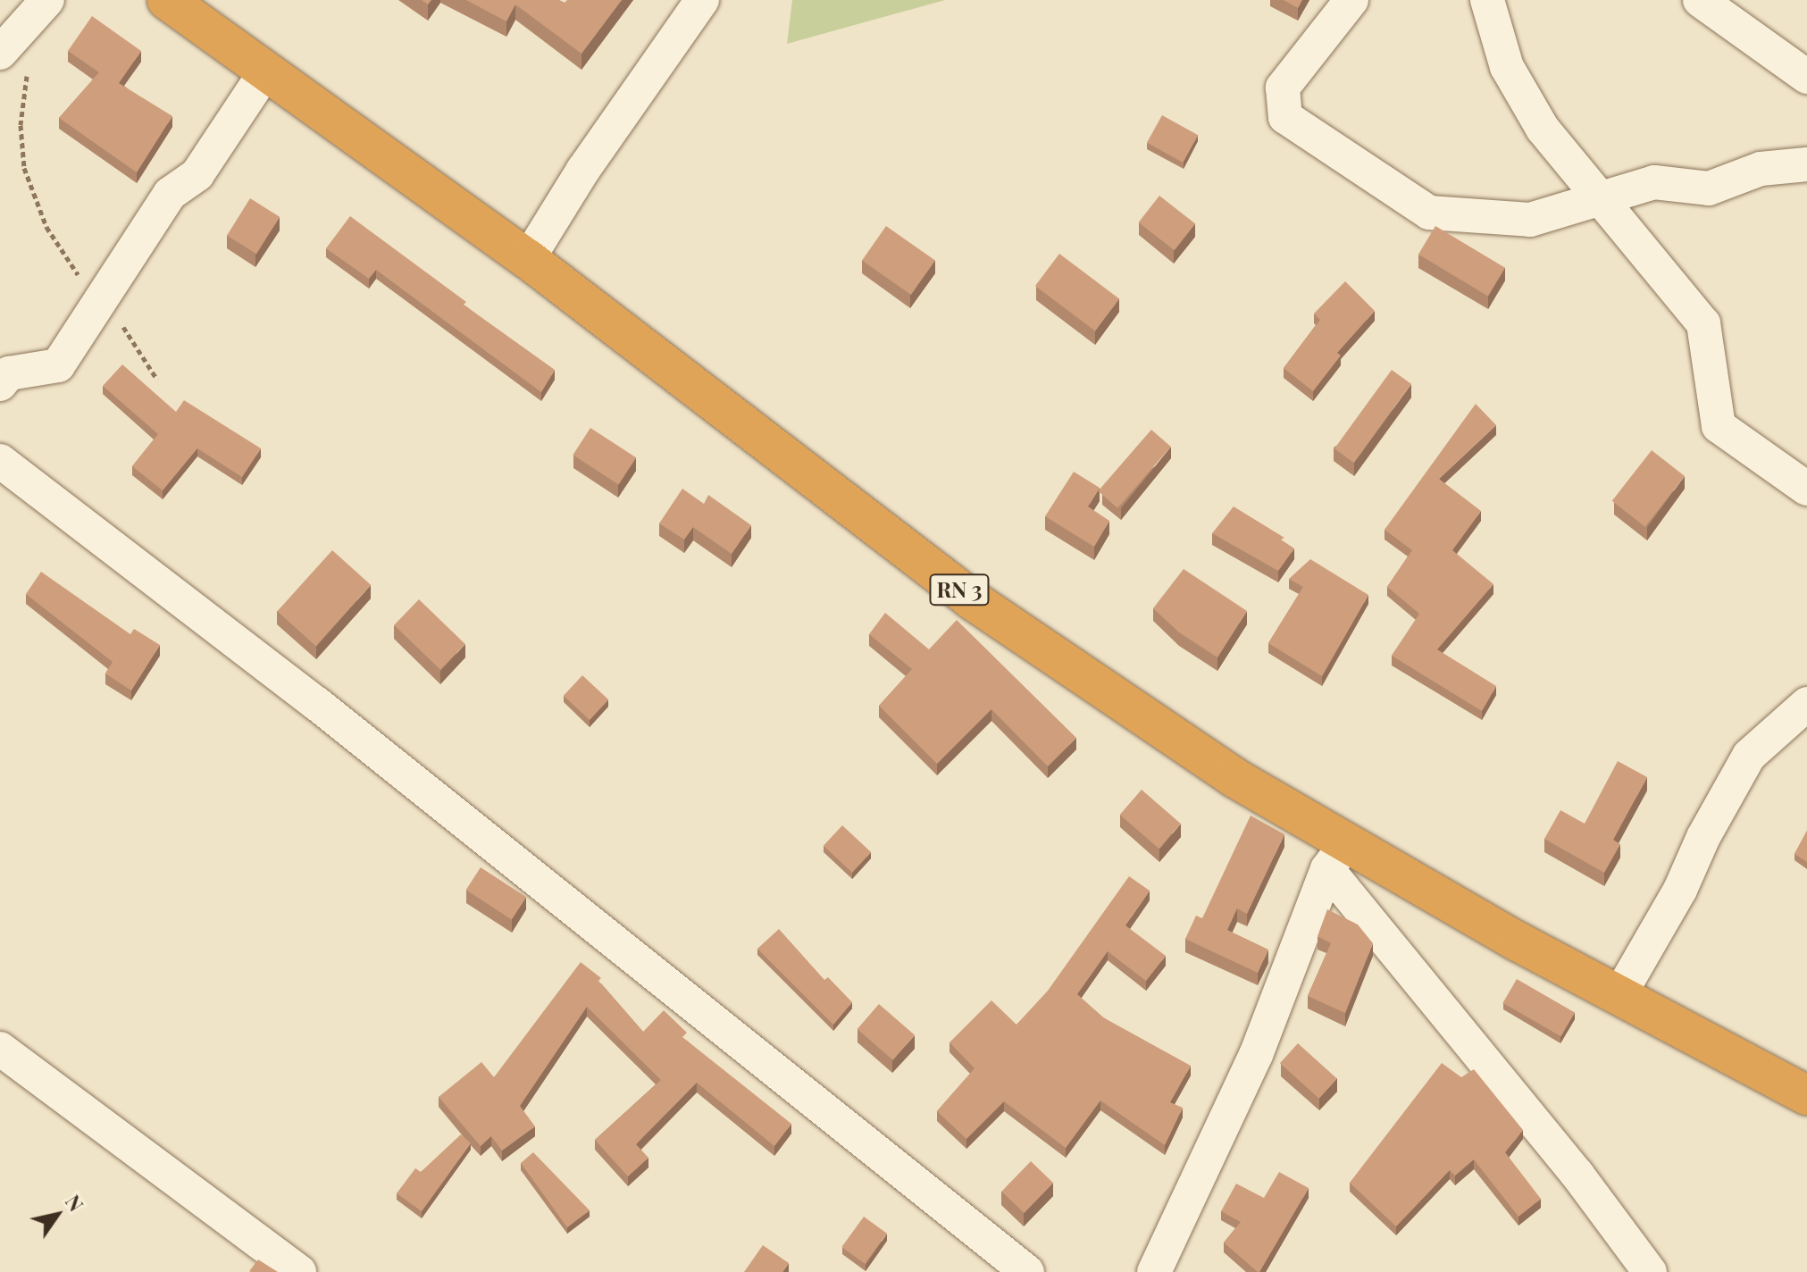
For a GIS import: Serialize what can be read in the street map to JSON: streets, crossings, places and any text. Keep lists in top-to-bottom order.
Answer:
{
  "streets": {
    "highway": ["RN 3"]
  },
  "north": "top right"
}
